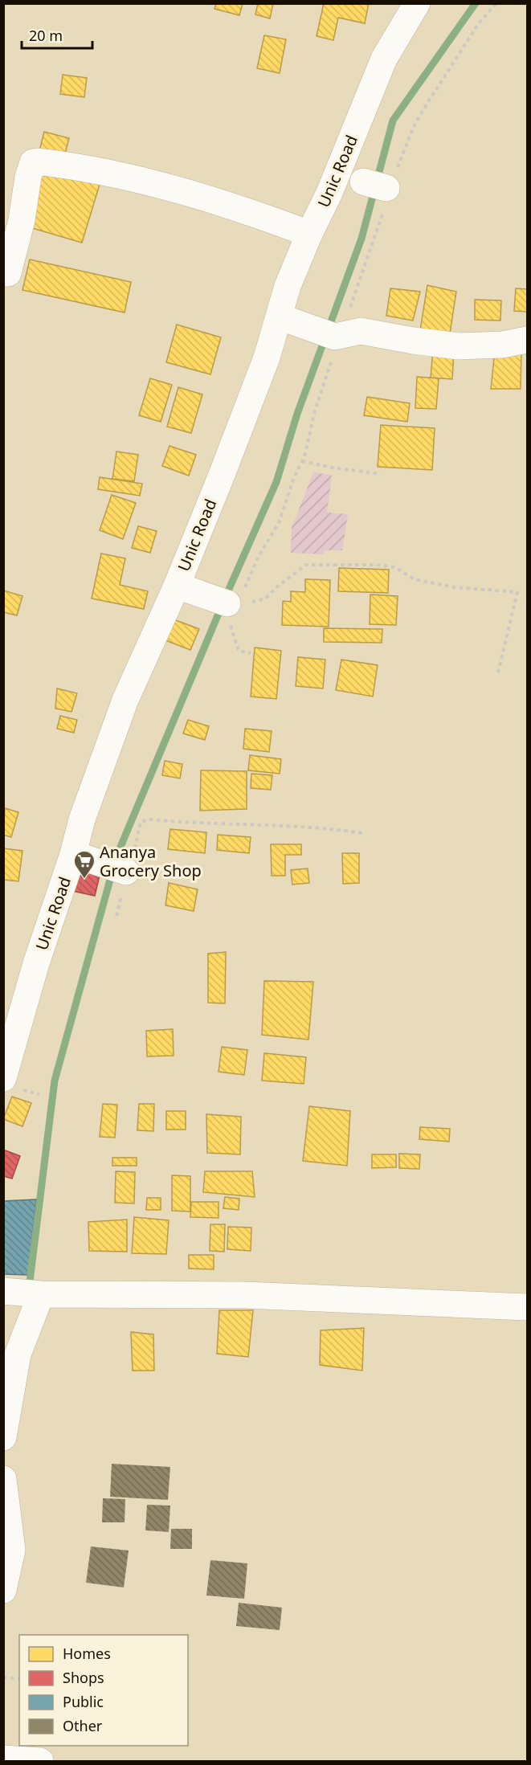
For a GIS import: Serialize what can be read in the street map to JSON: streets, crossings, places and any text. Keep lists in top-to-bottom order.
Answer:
{
  "streets": {
    "street": ["Unic Road"]
  },
  "places": {
    "supermarket": ["Ananya Grocery Shop"]
  },
  "legend": [
    "Homes",
    "Shops",
    "Public",
    "Other"
  ],
  "scale_bar": "20 m"
}
